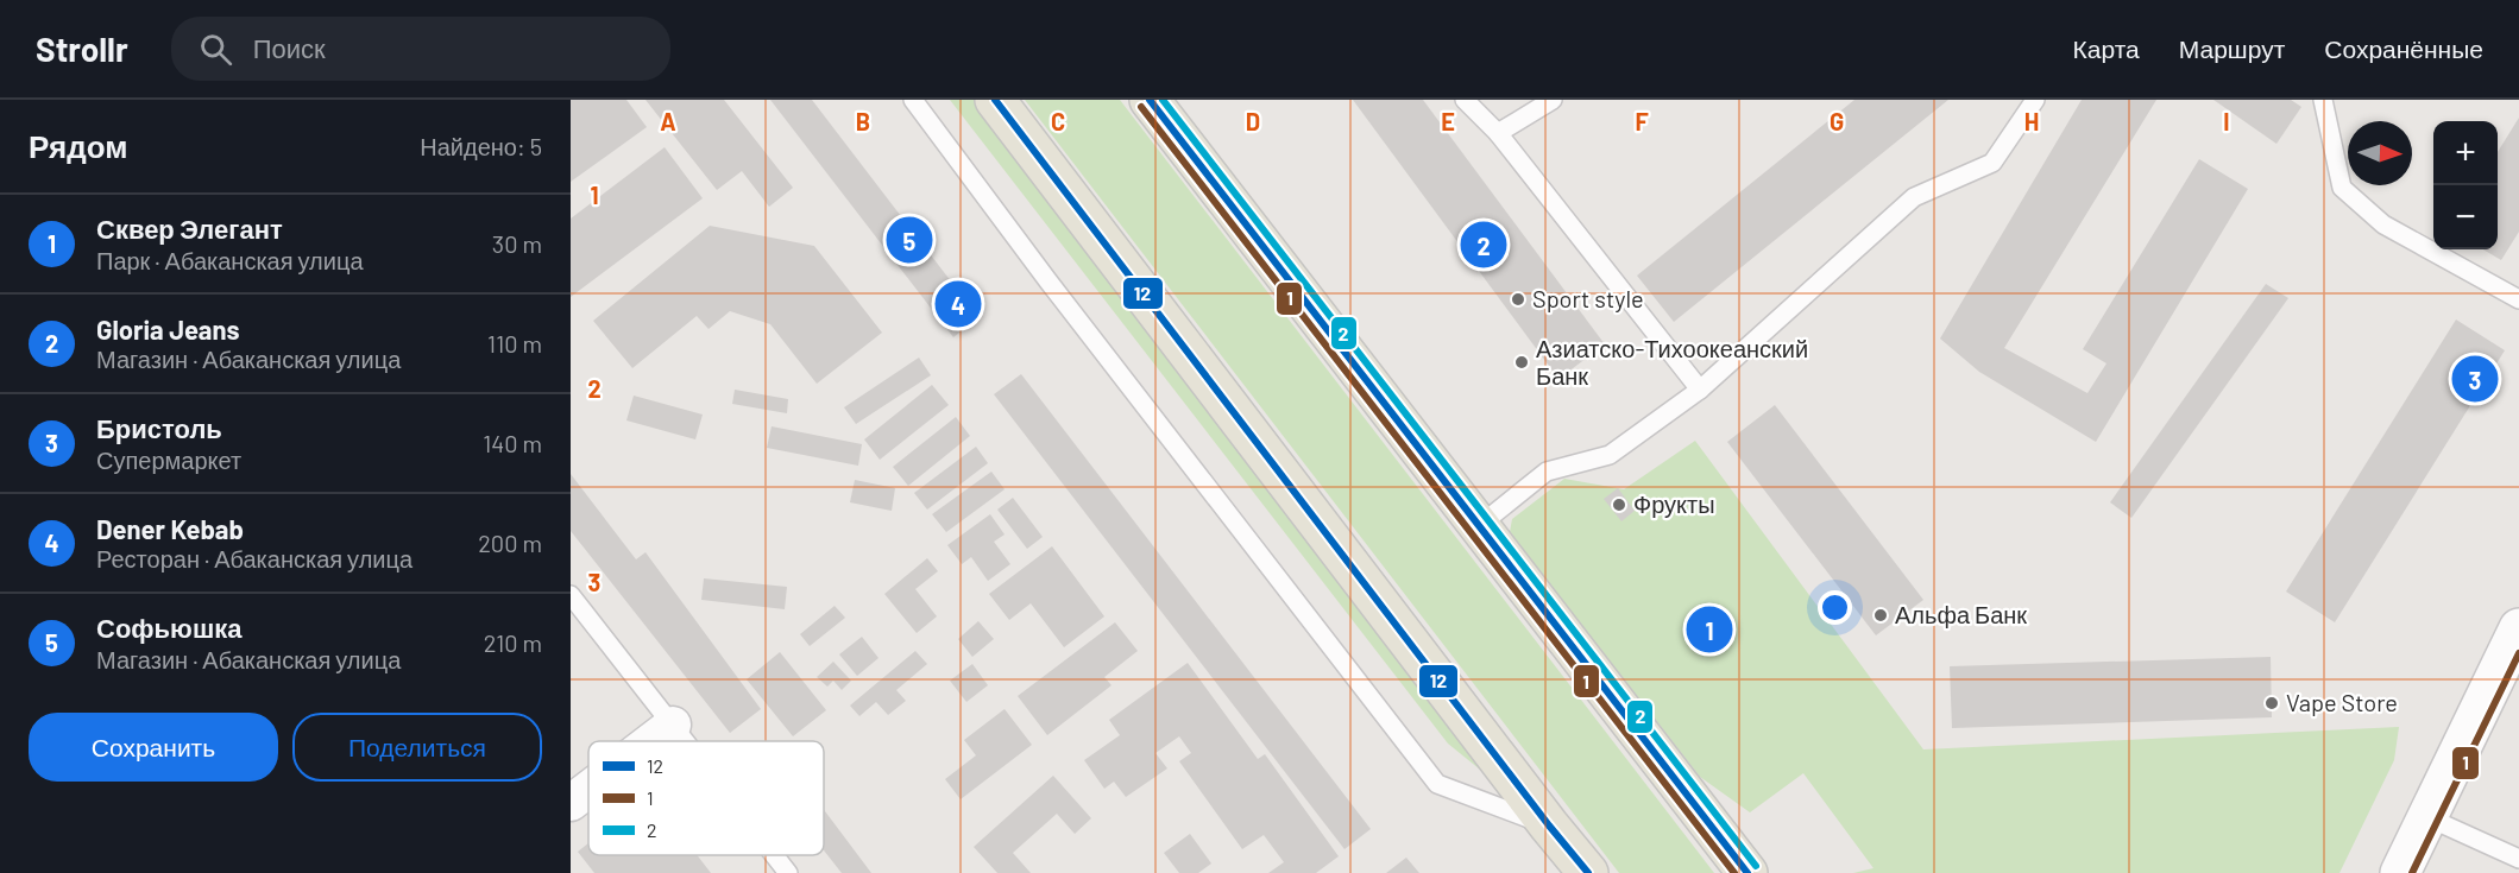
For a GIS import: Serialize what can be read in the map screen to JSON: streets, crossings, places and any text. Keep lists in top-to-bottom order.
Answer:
{
  "places": [
    "Sport style",
    "Азиатско-Тихоокеанский Банк",
    "Фрукты",
    "Альфа Банк",
    "Vape Store"
  ],
  "lines": ["transit line 12", "transit line 2", "transit line 1"],
  "legend": ["12", "1", "2"],
  "north": "right",
  "page": {
    "header": "Strollr",
    "search": "Поиск",
    "nav": ["Карта", "Маршрут", "Сохранённые"],
    "heading": ["Рядом", "Найдено: 5"],
    "map_buttons": ["+", "−"],
    "list": [
      {
        "mark": "1",
        "name": "Сквер Элегант",
        "note": "Парк · Абаканская улица",
        "value": "30 m"
      },
      {
        "mark": "2",
        "name": "Gloria Jeans",
        "note": "Магазин · Абаканская улица",
        "value": "110 m"
      },
      {
        "mark": "3",
        "name": "Бристоль",
        "note": "Супермаркет",
        "value": "140 m"
      },
      {
        "mark": "4",
        "name": "Dener Kebab",
        "note": "Ресторан · Абаканская улица",
        "value": "200 m"
      },
      {
        "mark": "5",
        "name": "Софьюшка",
        "note": "Магазин · Абаканская улица",
        "value": "210 m"
      }
    ],
    "pins": [
      "5",
      "2",
      "4",
      "3",
      "1"
    ],
    "buttons": ["Сохранить", "Поделиться"]
  },
  "grid": {
    "columns": [
      "A",
      "B",
      "C",
      "D",
      "E",
      "F",
      "G",
      "H",
      "I"
    ],
    "rows": ["1", "2", "3"]
  }
}
